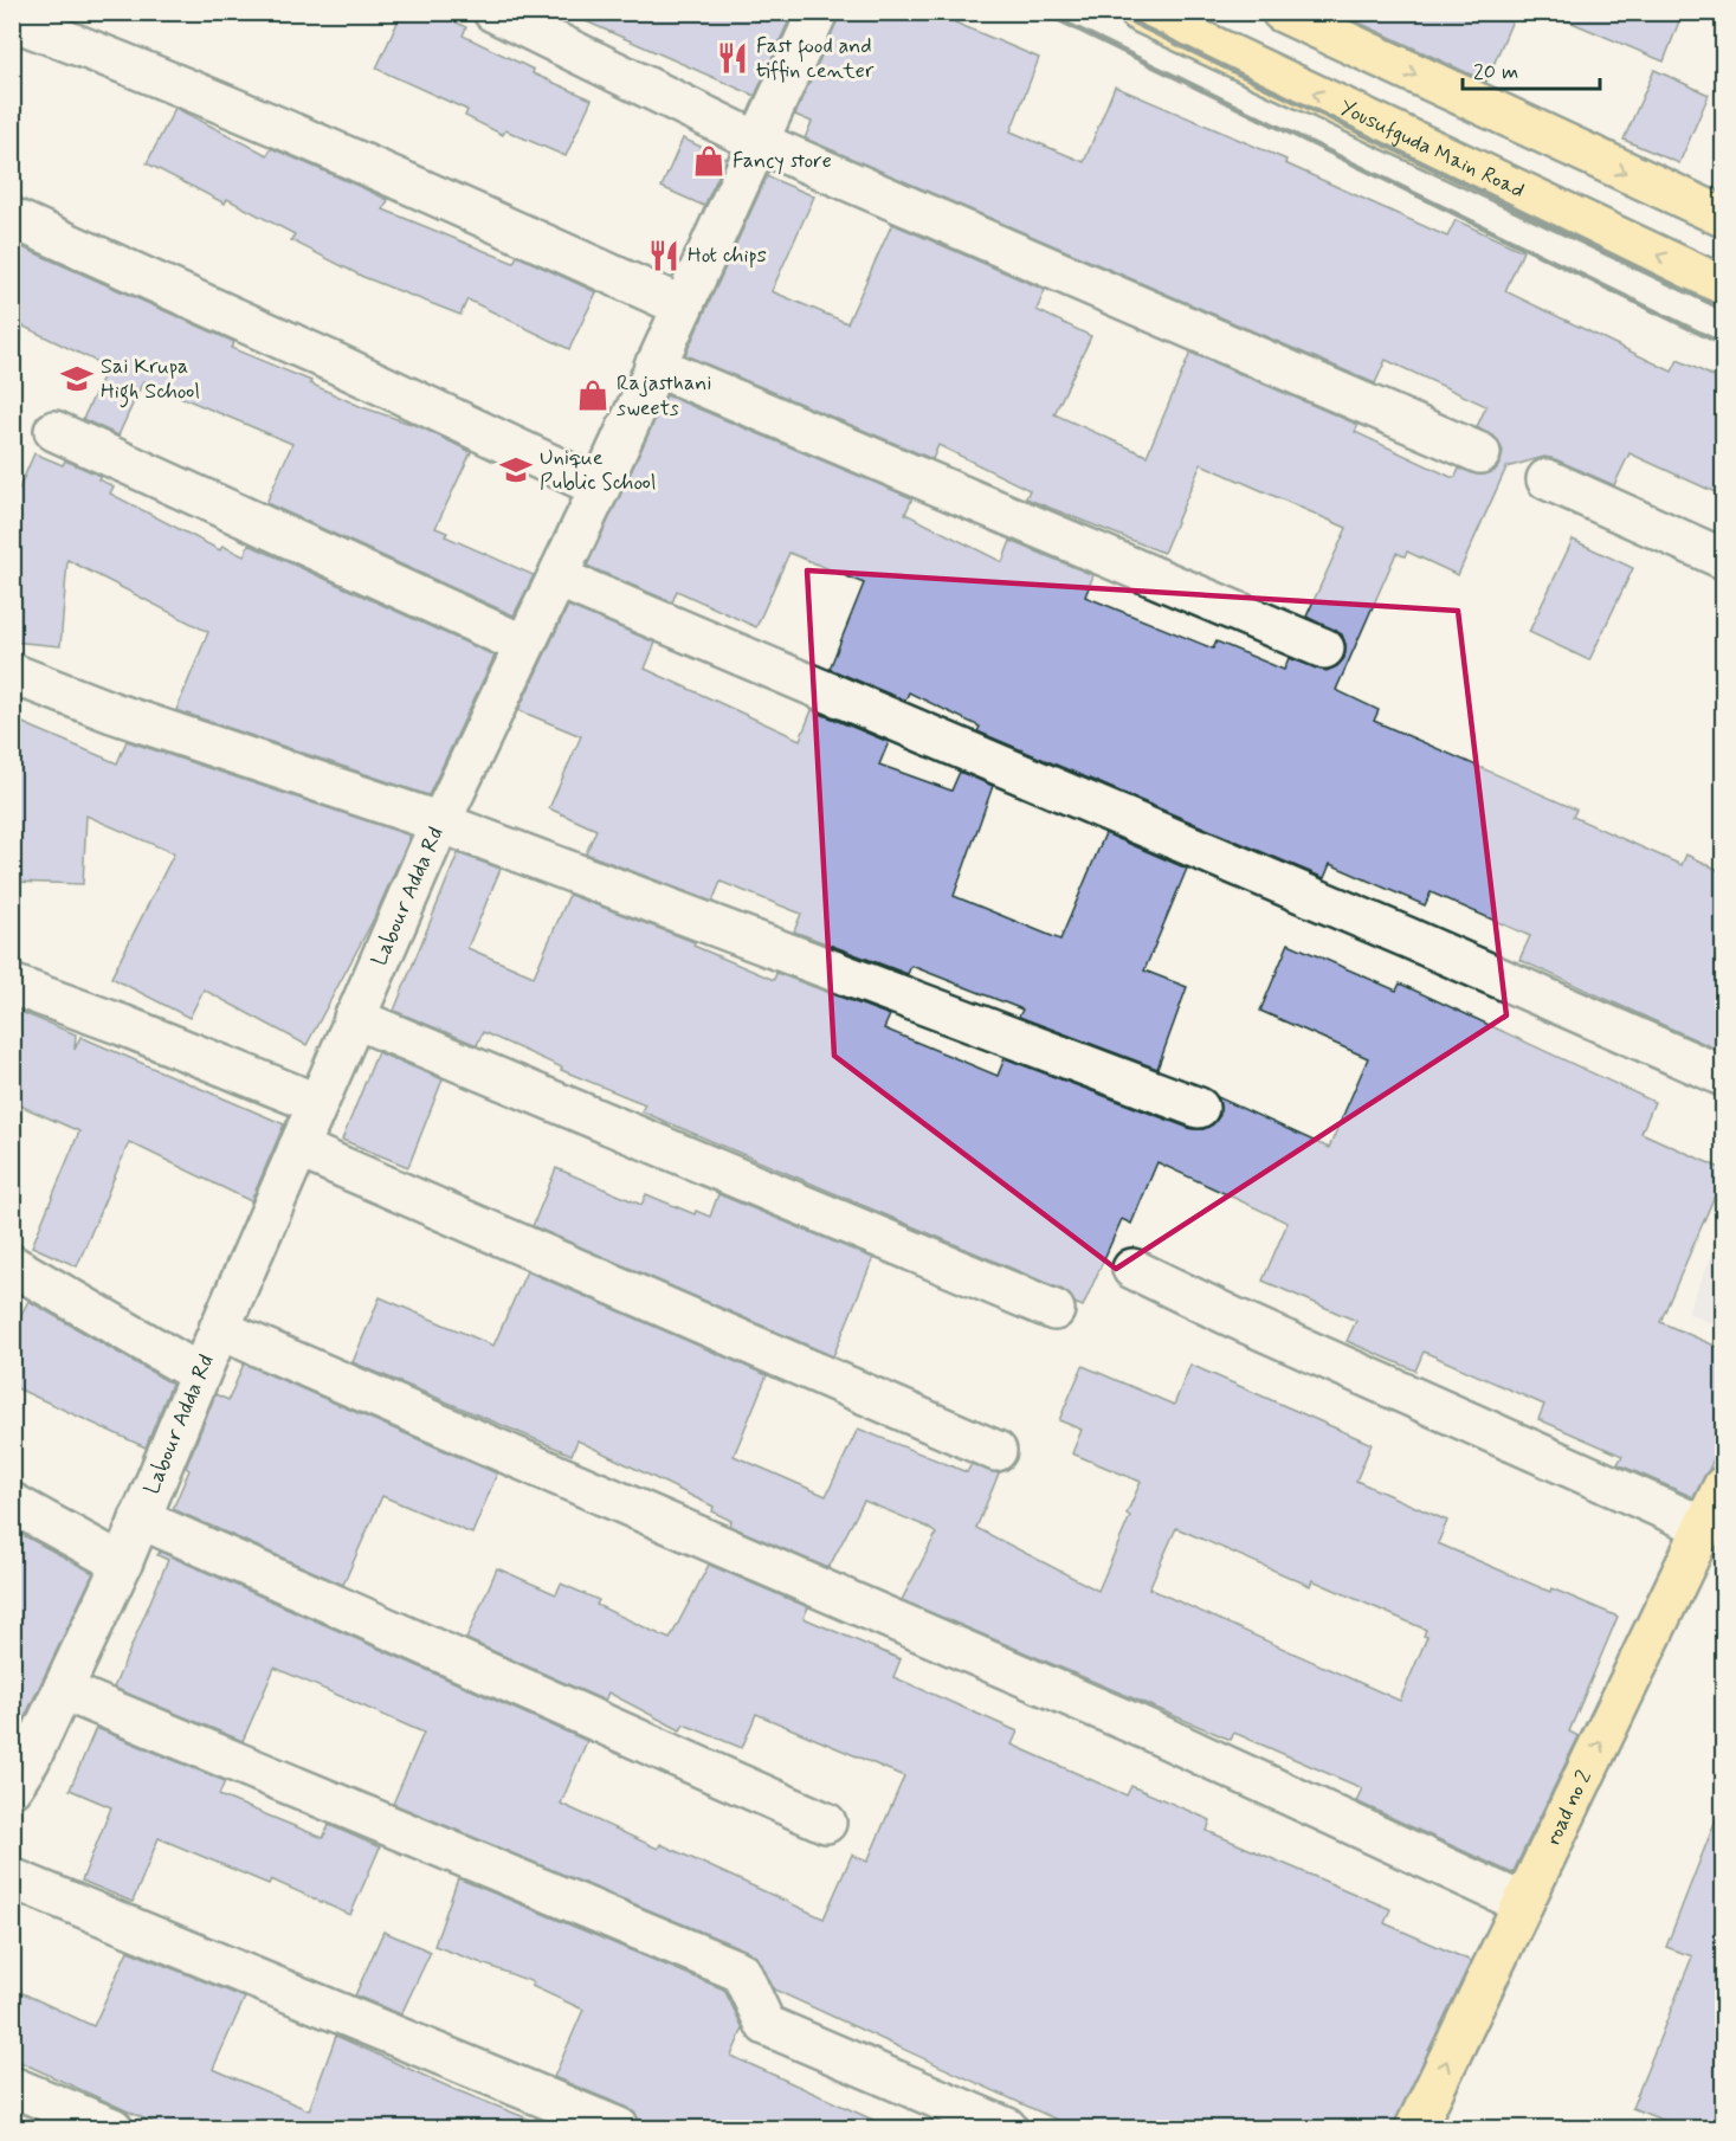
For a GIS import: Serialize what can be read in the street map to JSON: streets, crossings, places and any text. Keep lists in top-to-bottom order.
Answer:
{
  "streets": {
    "main road": ["Yousufguda Main Road", "road no 2"],
    "street": ["Labour Adda Rd"]
  },
  "one_way": ["road no 2"],
  "places": {
    "restaurant": ["Fast food and tiffin center", "Hot chips"],
    "shop": ["Fancy store", "Rajasthani sweets"],
    "school or university": ["Sai Krupa High School", "Unique Public School"]
  },
  "scale_bar": "20 m"
}
